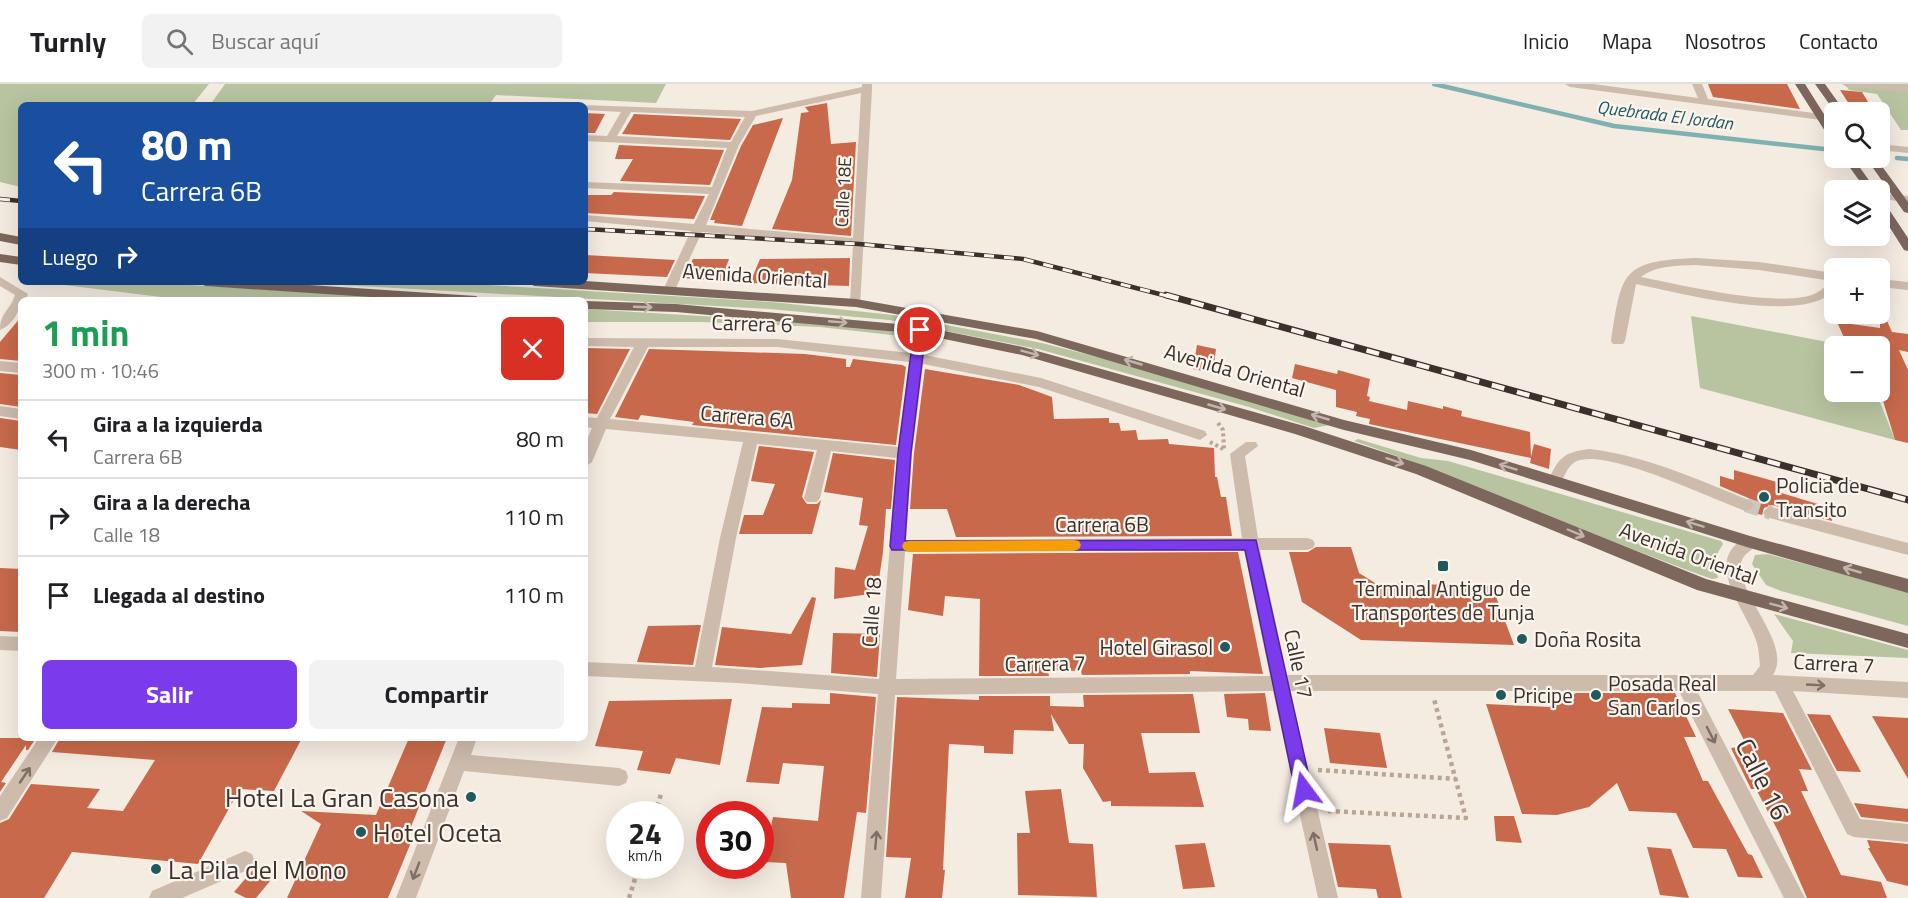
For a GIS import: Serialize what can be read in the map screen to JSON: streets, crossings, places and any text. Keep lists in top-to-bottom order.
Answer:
{
  "streets": {
    "main road": ["Avenida Oriental"],
    "street": [
      "Calle 18E",
      "Carrera 6",
      "Carrera 6A",
      "Carrera 6B",
      "Calle 18",
      "Carrera 7",
      "Calle 17",
      "Calle 16"
    ]
  },
  "crossings": [
    ["Calle 18E", "Avenida Oriental"],
    ["Avenida Oriental", "Calle 18"],
    ["Avenida Oriental", "Carrera 7"],
    ["Carrera 6", "Calle 18"],
    ["Carrera 6A", "Calle 18"],
    ["Carrera 6B", "Calle 18"],
    ["Carrera 6B", "Calle 17"],
    ["Calle 18", "Carrera 7"],
    ["Carrera 7", "Calle 17"],
    ["Carrera 7", "Calle 16"]
  ],
  "one_way": ["Calle 18", "Calle 16"],
  "water": ["Quebrada El Jordan"],
  "places": {
    "other": [
      "Policia de Transito",
      "Doña Rosita",
      "Hotel Girasol",
      "Pricipe",
      "Posada Real San Carlos",
      "Hotel La Gran Casona",
      "Hotel Oceta",
      "La Pila del Mono"
    ],
    "transit": ["Terminal Antiguo de Transportes de Tunja"]
  },
  "page": {
    "header": "Turnly",
    "search": "Buscar aquí",
    "nav": [
      "Inicio",
      "Mapa",
      "Nosotros",
      "Contacto"
    ],
    "map_buttons": ["+", "−"],
    "turn": ["80 m", "Carrera 6B"],
    "then": "Luego",
    "heading": ["1 min", "300 m · 10:46"],
    "list": [
      {
        "name": "Gira a la izquierda",
        "note": "Carrera 6B",
        "value": "80 m"
      },
      {
        "name": "Gira a la derecha",
        "note": "Calle 18",
        "value": "110 m"
      },
      {
        "name": "Llegada al destino",
        "value": "110 m"
      }
    ],
    "buttons": ["Salir", "Compartir"],
    "speed": "24 km/h",
    "limit": "30"
  }
}
